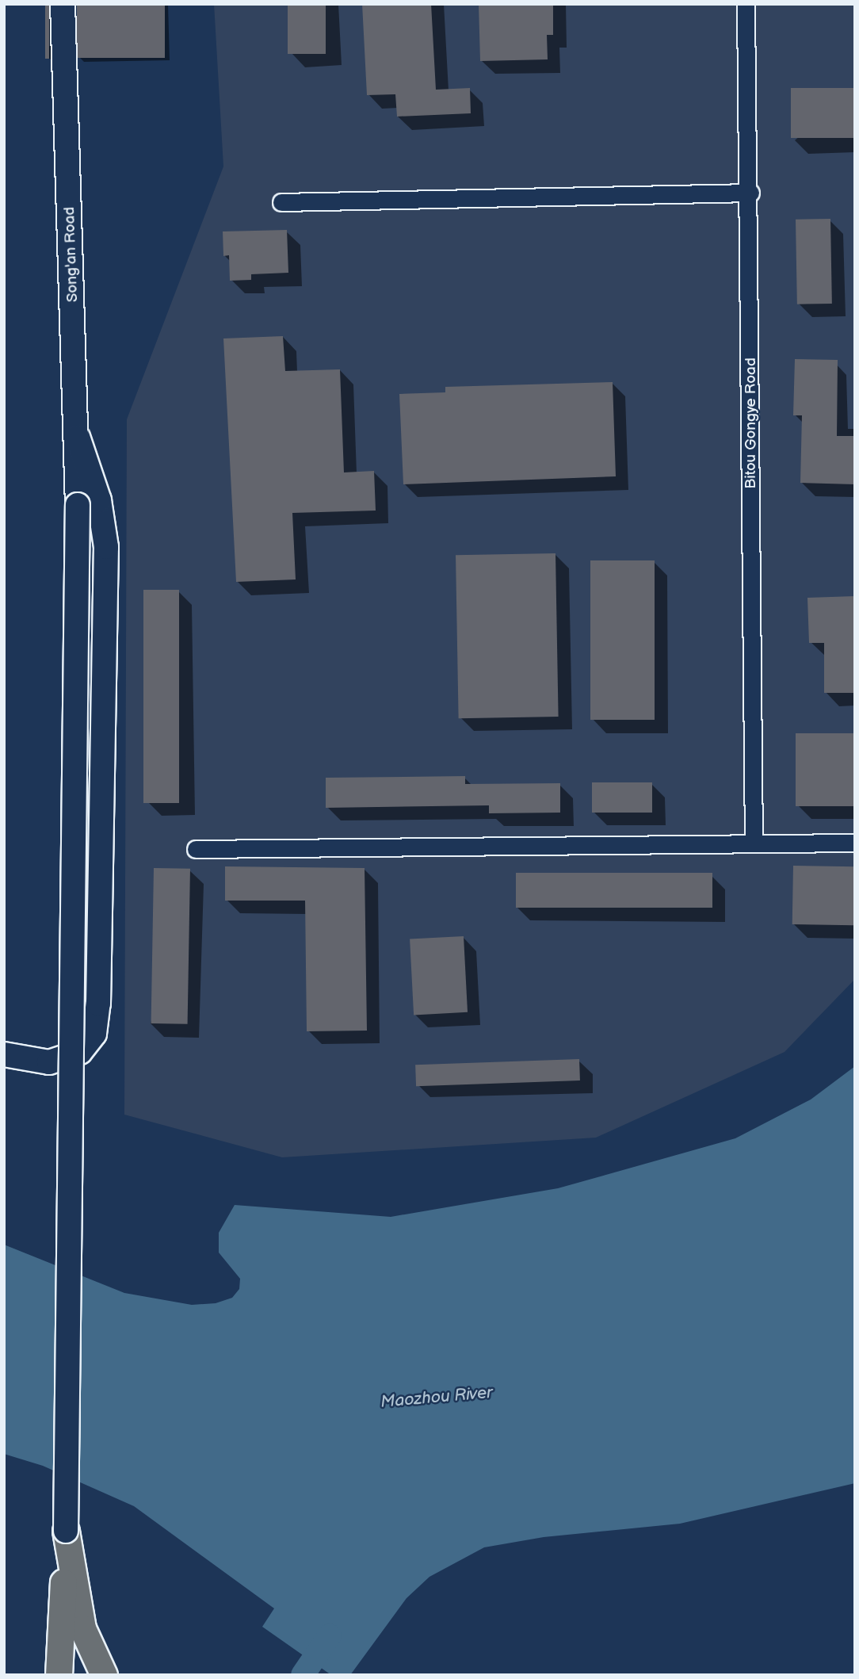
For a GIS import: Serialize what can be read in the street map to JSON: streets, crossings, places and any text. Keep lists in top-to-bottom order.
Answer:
{
  "streets": {
    "main road": ["Song'an Road"],
    "street": ["Bitou Gongye Road"]
  },
  "water": ["Maozhou River"]
}
